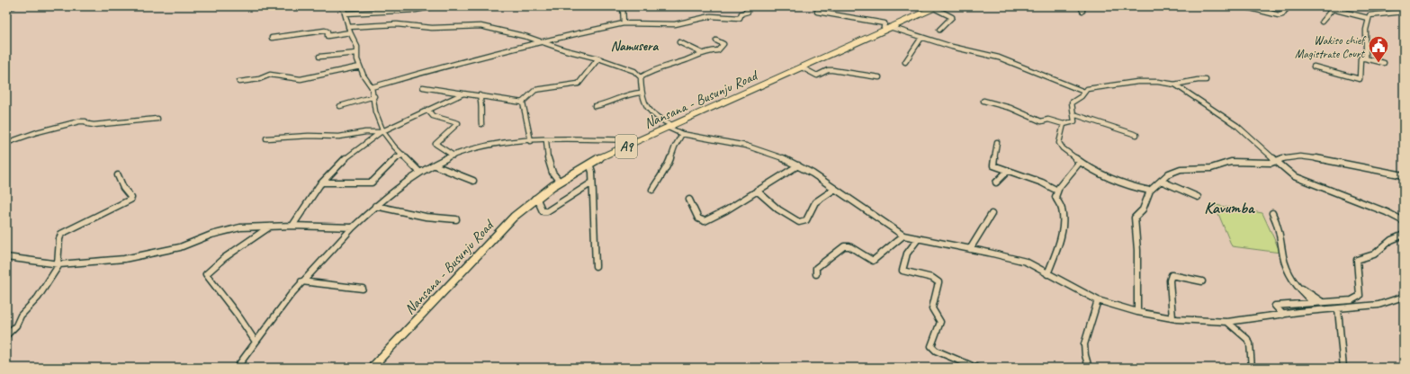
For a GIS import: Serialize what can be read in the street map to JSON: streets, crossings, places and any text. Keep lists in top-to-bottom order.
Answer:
{
  "streets": {
    "main road": ["Nansana - Busunju Road", "A9"]
  },
  "districts": ["Namusera", "Kavumba"],
  "places": {
    "public building": ["Wakiso chief Magistrate Court"]
  }
}
